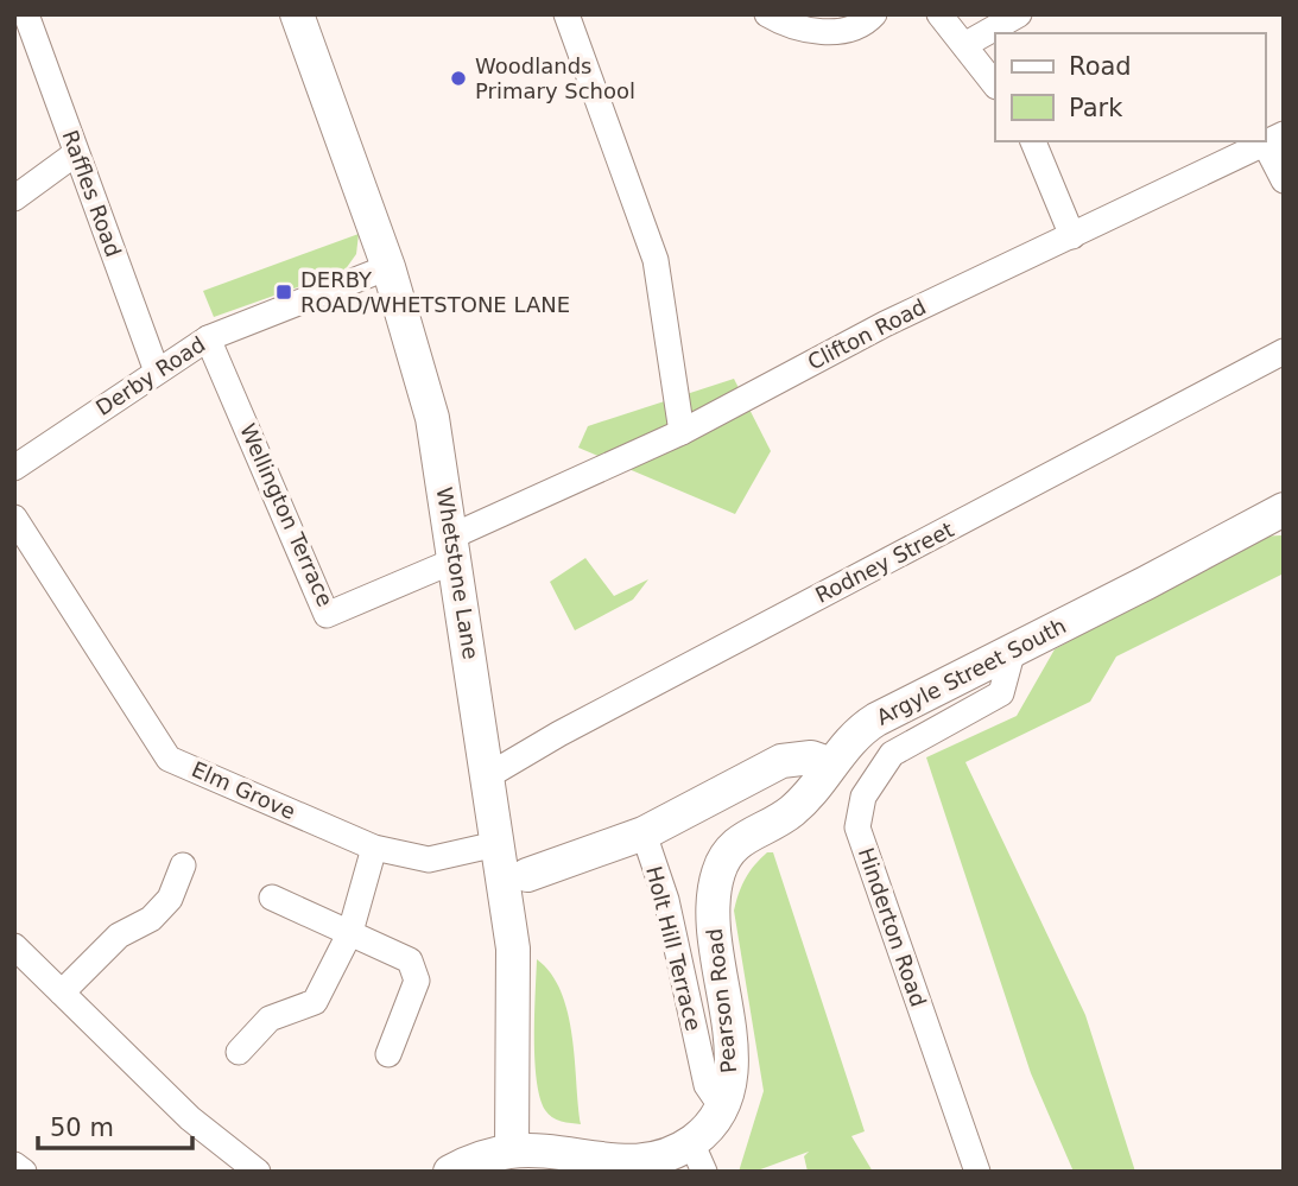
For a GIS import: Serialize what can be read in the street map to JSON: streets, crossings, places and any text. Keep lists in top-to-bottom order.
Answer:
{
  "streets": {
    "main road": ["Whetstone Lane", "Argyle Street South", "Pearson Road"],
    "street": [
      "Raffles Road",
      "Clifton Road",
      "Derby Road",
      "Wellington Terrace",
      "Rodney Street",
      "Elm Grove",
      "Hinderton Road",
      "Holt Hill Terrace"
    ]
  },
  "crossings": [
    ["Raffles Road", "Derby Road"],
    ["Clifton Road", "Wellington Terrace"],
    ["Clifton Road", "Whetstone Lane"],
    ["Derby Road", "Wellington Terrace"],
    ["Derby Road", "Whetstone Lane"],
    ["Wellington Terrace", "Whetstone Lane"],
    ["Rodney Street", "Whetstone Lane"],
    ["Whetstone Lane", "Elm Grove"],
    ["Whetstone Lane", "Pearson Road"],
    ["Argyle Street South", "Hinderton Road"],
    ["Argyle Street South", "Pearson Road"],
    ["Holt Hill Terrace", "Pearson Road"]
  ],
  "places": {
    "other": ["Woodlands Primary School"],
    "transit": ["DERBY ROAD/WHETSTONE LANE"]
  },
  "legend": ["Road", "Park"],
  "scale_bar": "50 m"
}
